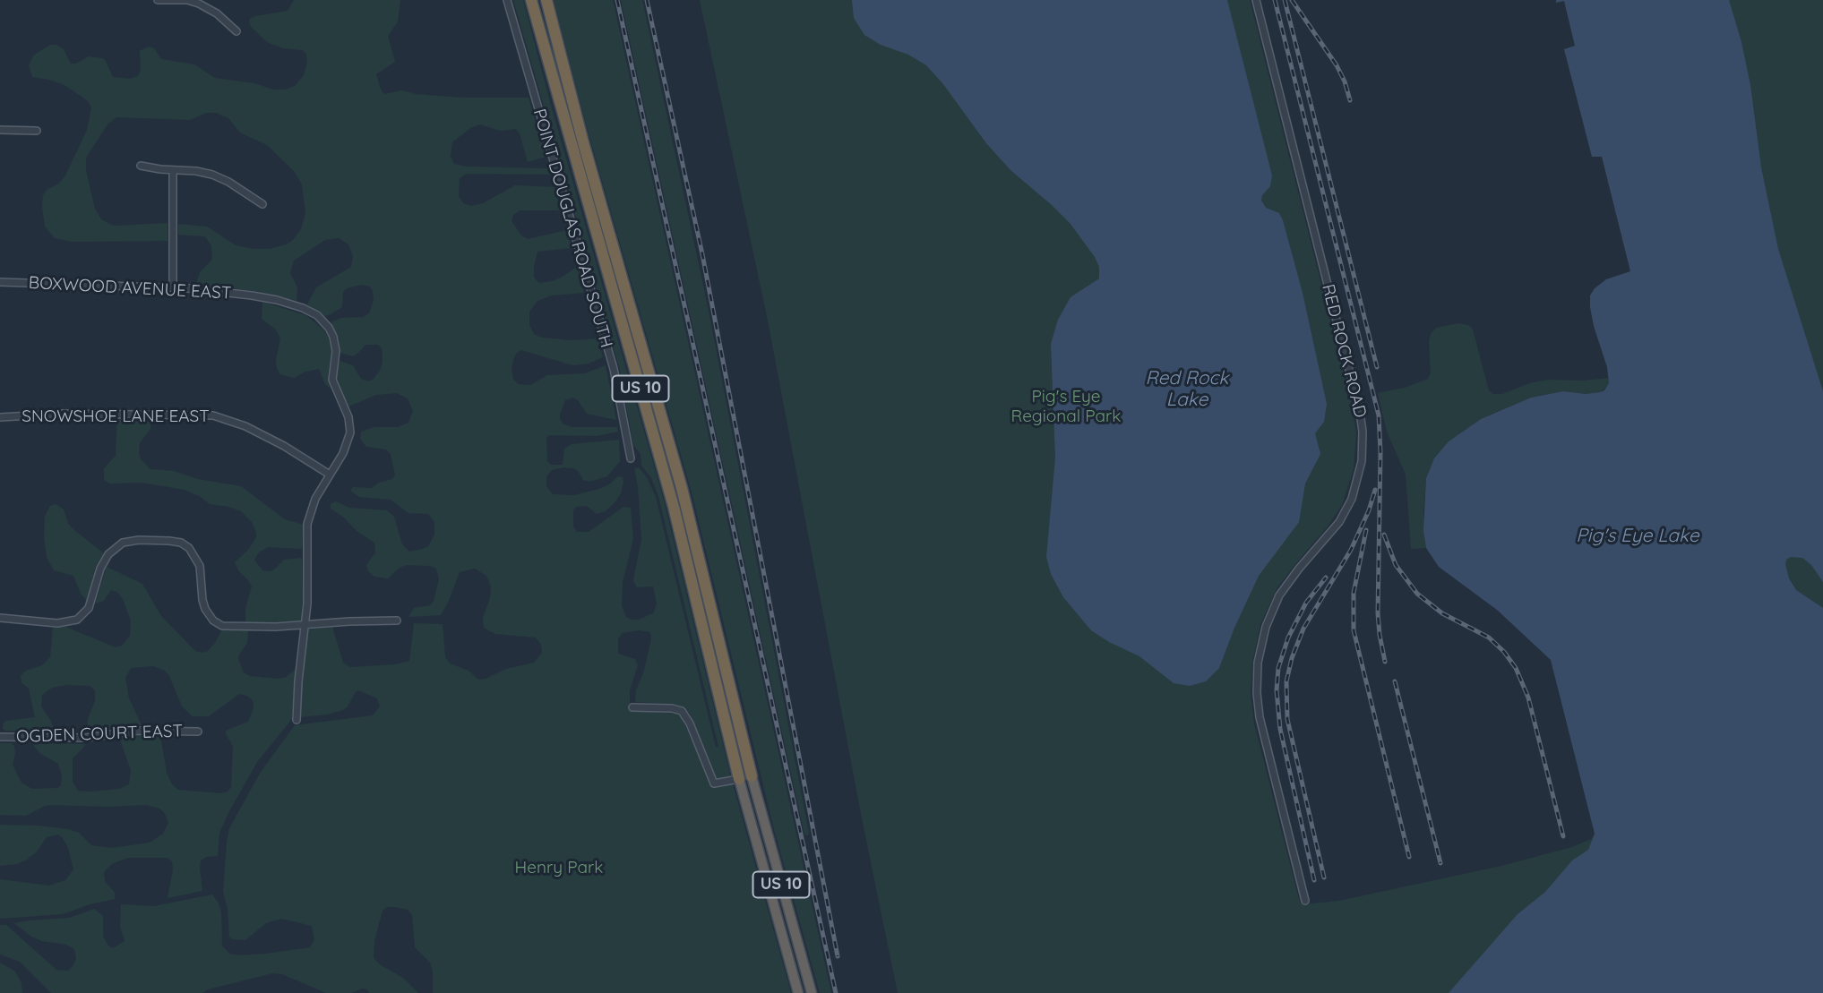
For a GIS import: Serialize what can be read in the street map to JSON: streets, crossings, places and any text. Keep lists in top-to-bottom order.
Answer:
{
  "streets": {
    "highway": ["US 10"],
    "street": [
      "POINT DOUGLAS ROAD SOUTH",
      "BOXWOOD AVENUE EAST",
      "RED ROCK ROAD",
      "SNOWSHOE LANE EAST",
      "OGDEN COURT EAST"
    ]
  },
  "crossings": [
    ["BOXWOOD AVENUE EAST", "SNOWSHOE LANE EAST"]
  ],
  "water": ["Red Rock Lake", "Pig's Eye Lake"],
  "parks": ["Pig's Eye Regional Park", "Henry Park"]
}
